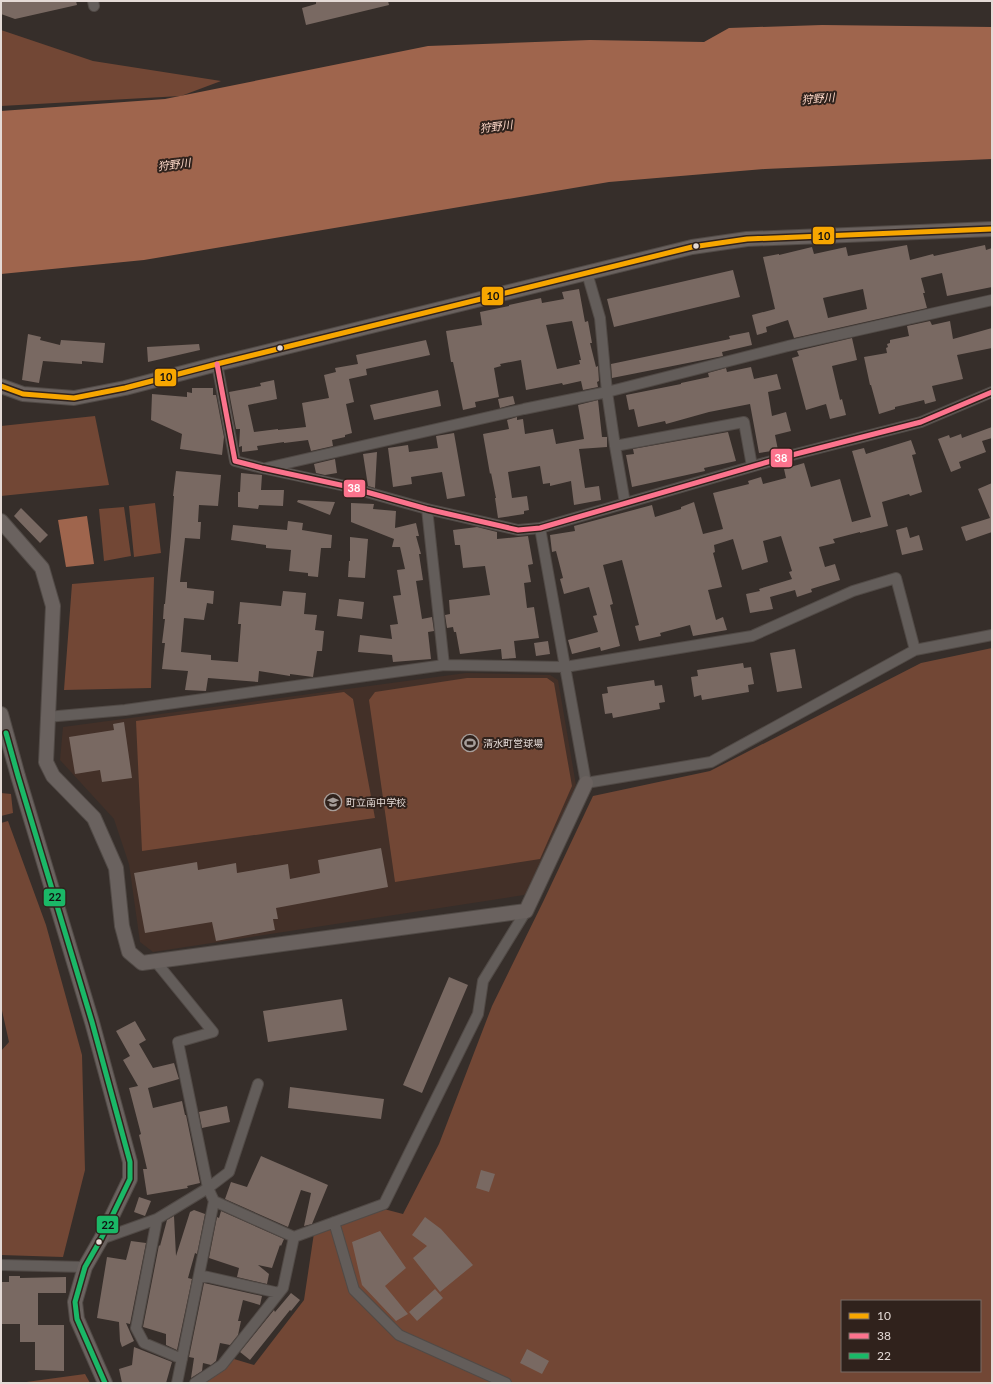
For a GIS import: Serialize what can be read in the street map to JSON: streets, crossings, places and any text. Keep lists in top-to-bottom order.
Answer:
{
  "water": ["狩野川"],
  "places": {
    "sports": ["清水町営球場"],
    "school or university": ["町立南中学校"]
  },
  "lines": ["transit line 10", "transit line 38", "transit line 22"],
  "legend": ["10", "38", "22"]
}
